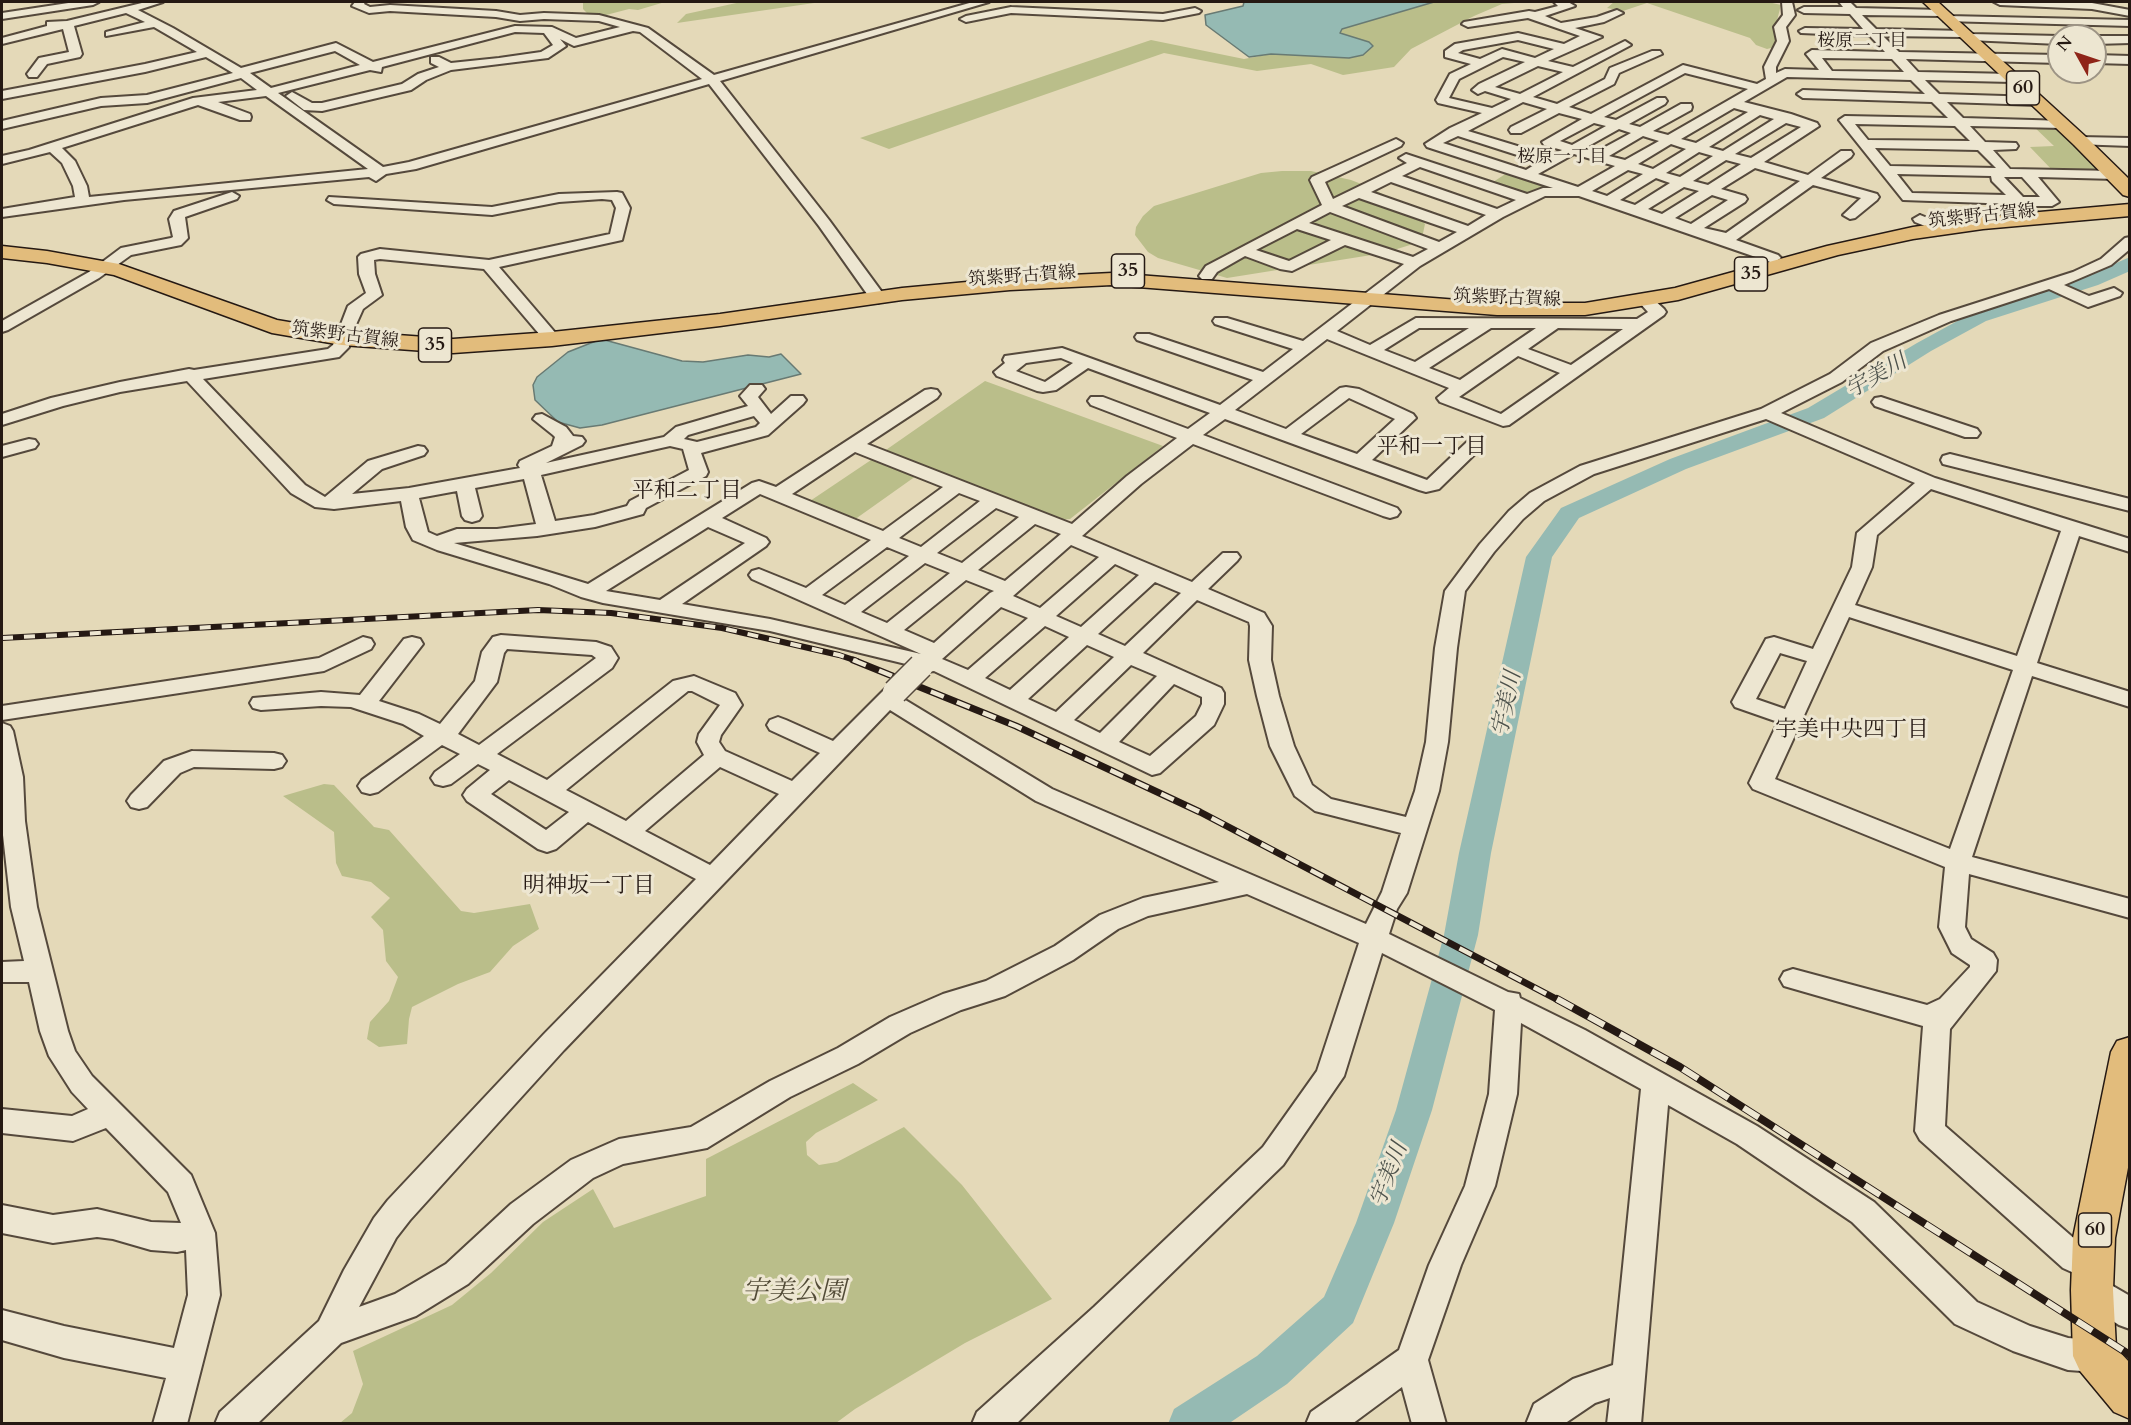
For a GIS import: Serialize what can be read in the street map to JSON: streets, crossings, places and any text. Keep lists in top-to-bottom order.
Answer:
{
  "streets": {
    "main road": ["60", "筑紫野古賀線", "35"]
  },
  "districts": [
    "桜原二丁目",
    "桜原一丁目",
    "平和一丁目",
    "平和二丁目",
    "宇美中央四丁目",
    "明神坂一丁目"
  ],
  "water": ["宇美川"],
  "parks": ["宇美公園"],
  "north": "top left"
}
